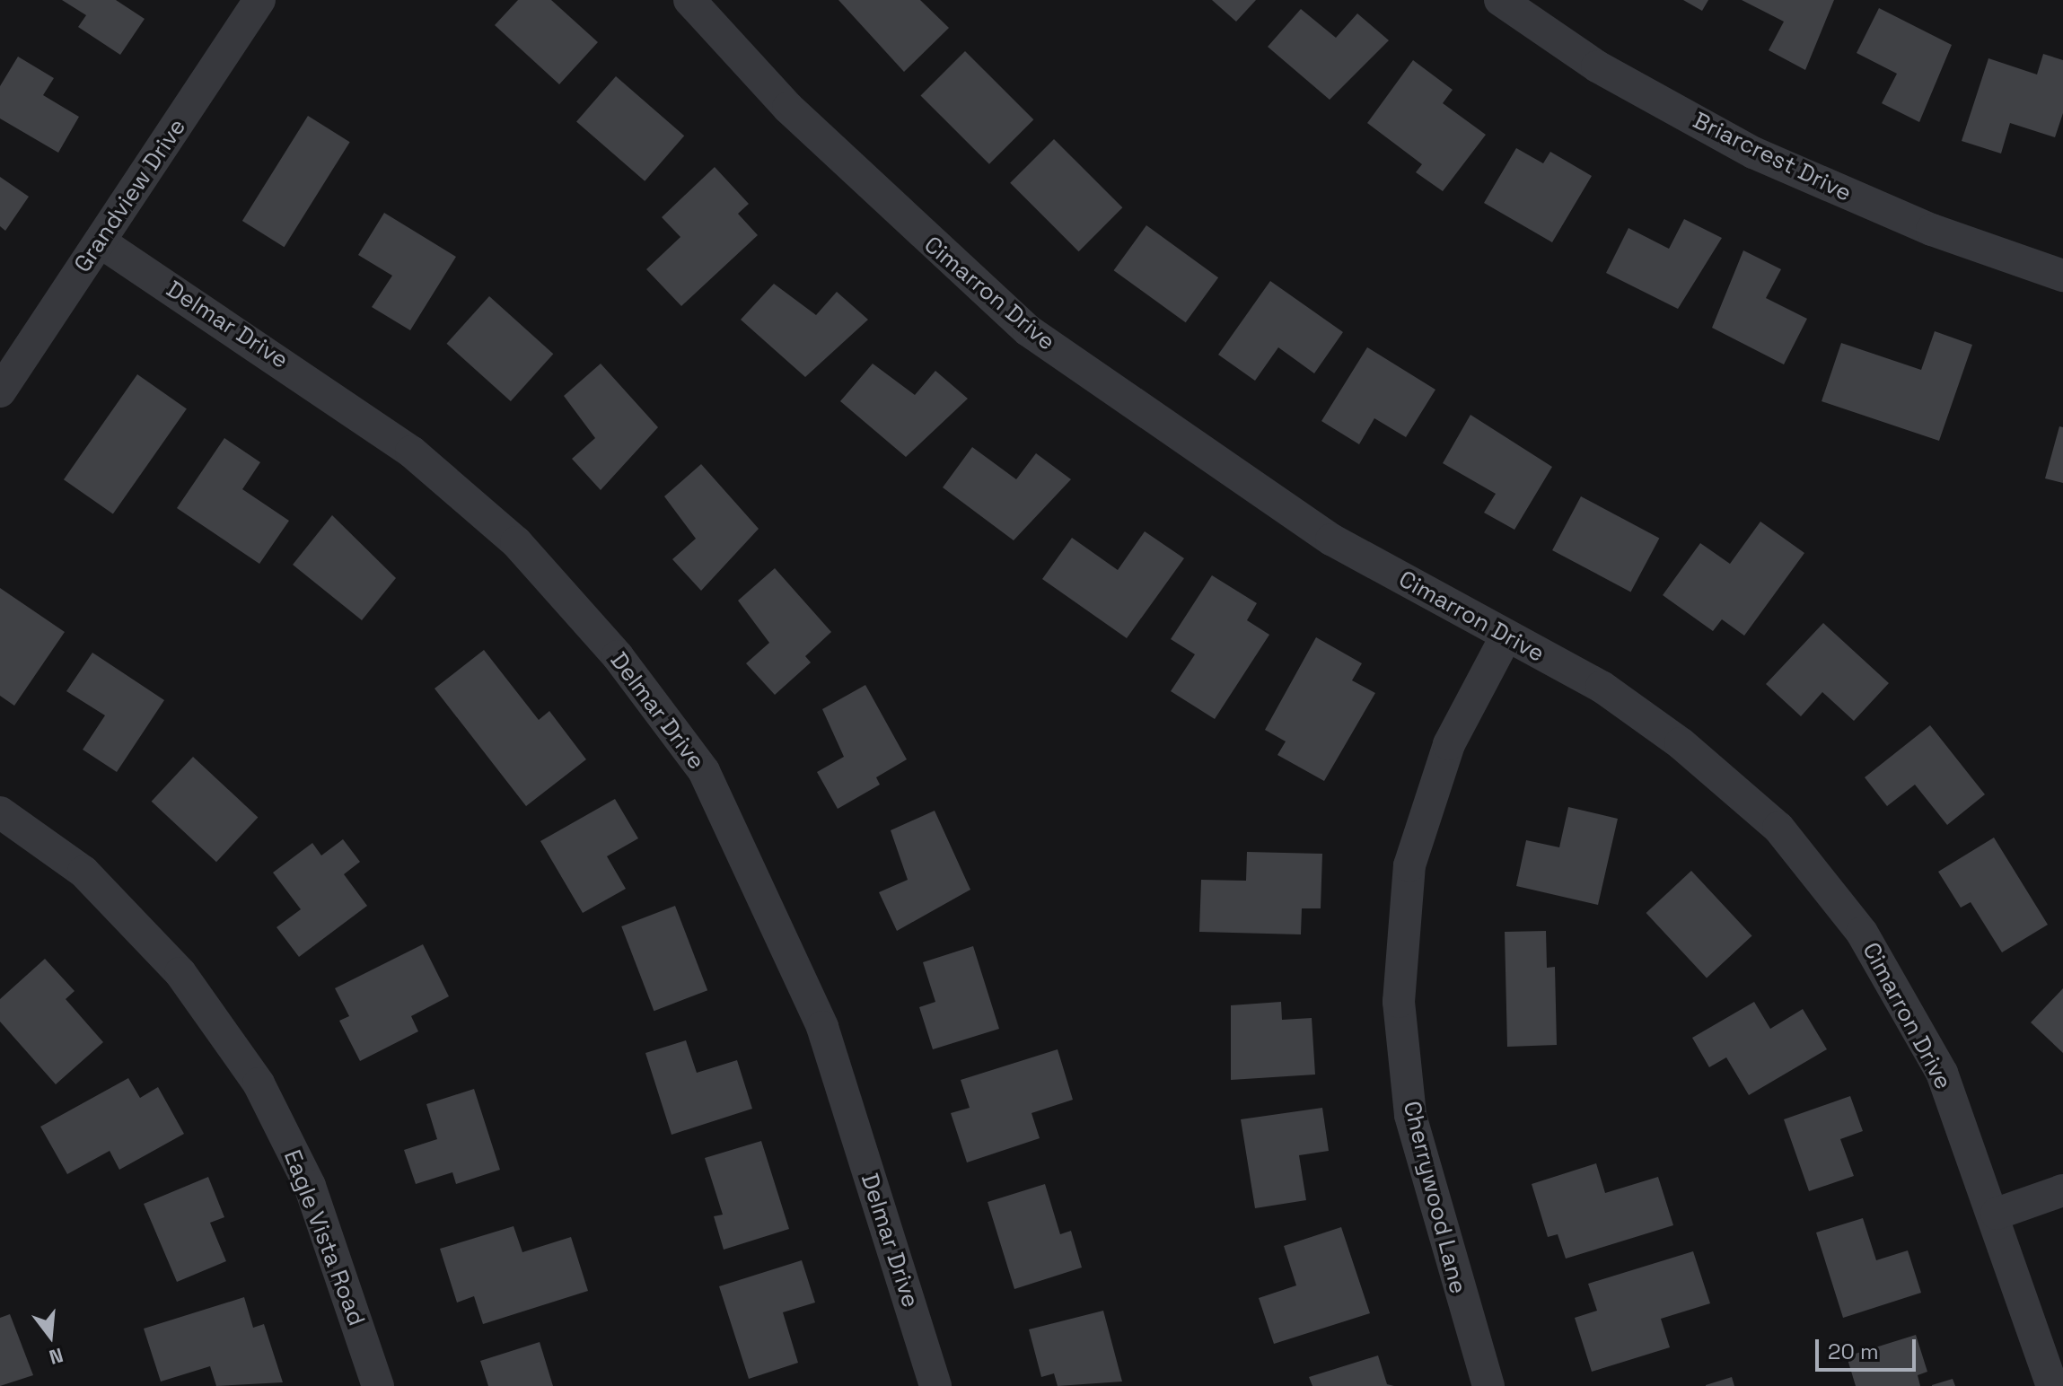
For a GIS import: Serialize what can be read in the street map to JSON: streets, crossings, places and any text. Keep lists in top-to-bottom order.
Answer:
{
  "streets": {
    "street": [
      "Briarcrest Drive",
      "Grandview Drive",
      "Cimarron Drive",
      "Delmar Drive",
      "Cherrywood Lane",
      "Eagle Vista Road"
    ]
  },
  "crossings": [
    ["Grandview Drive", "Delmar Drive"],
    ["Cimarron Drive", "Cherrywood Lane"]
  ],
  "scale_bar": "20 m",
  "north": "bottom"
}
